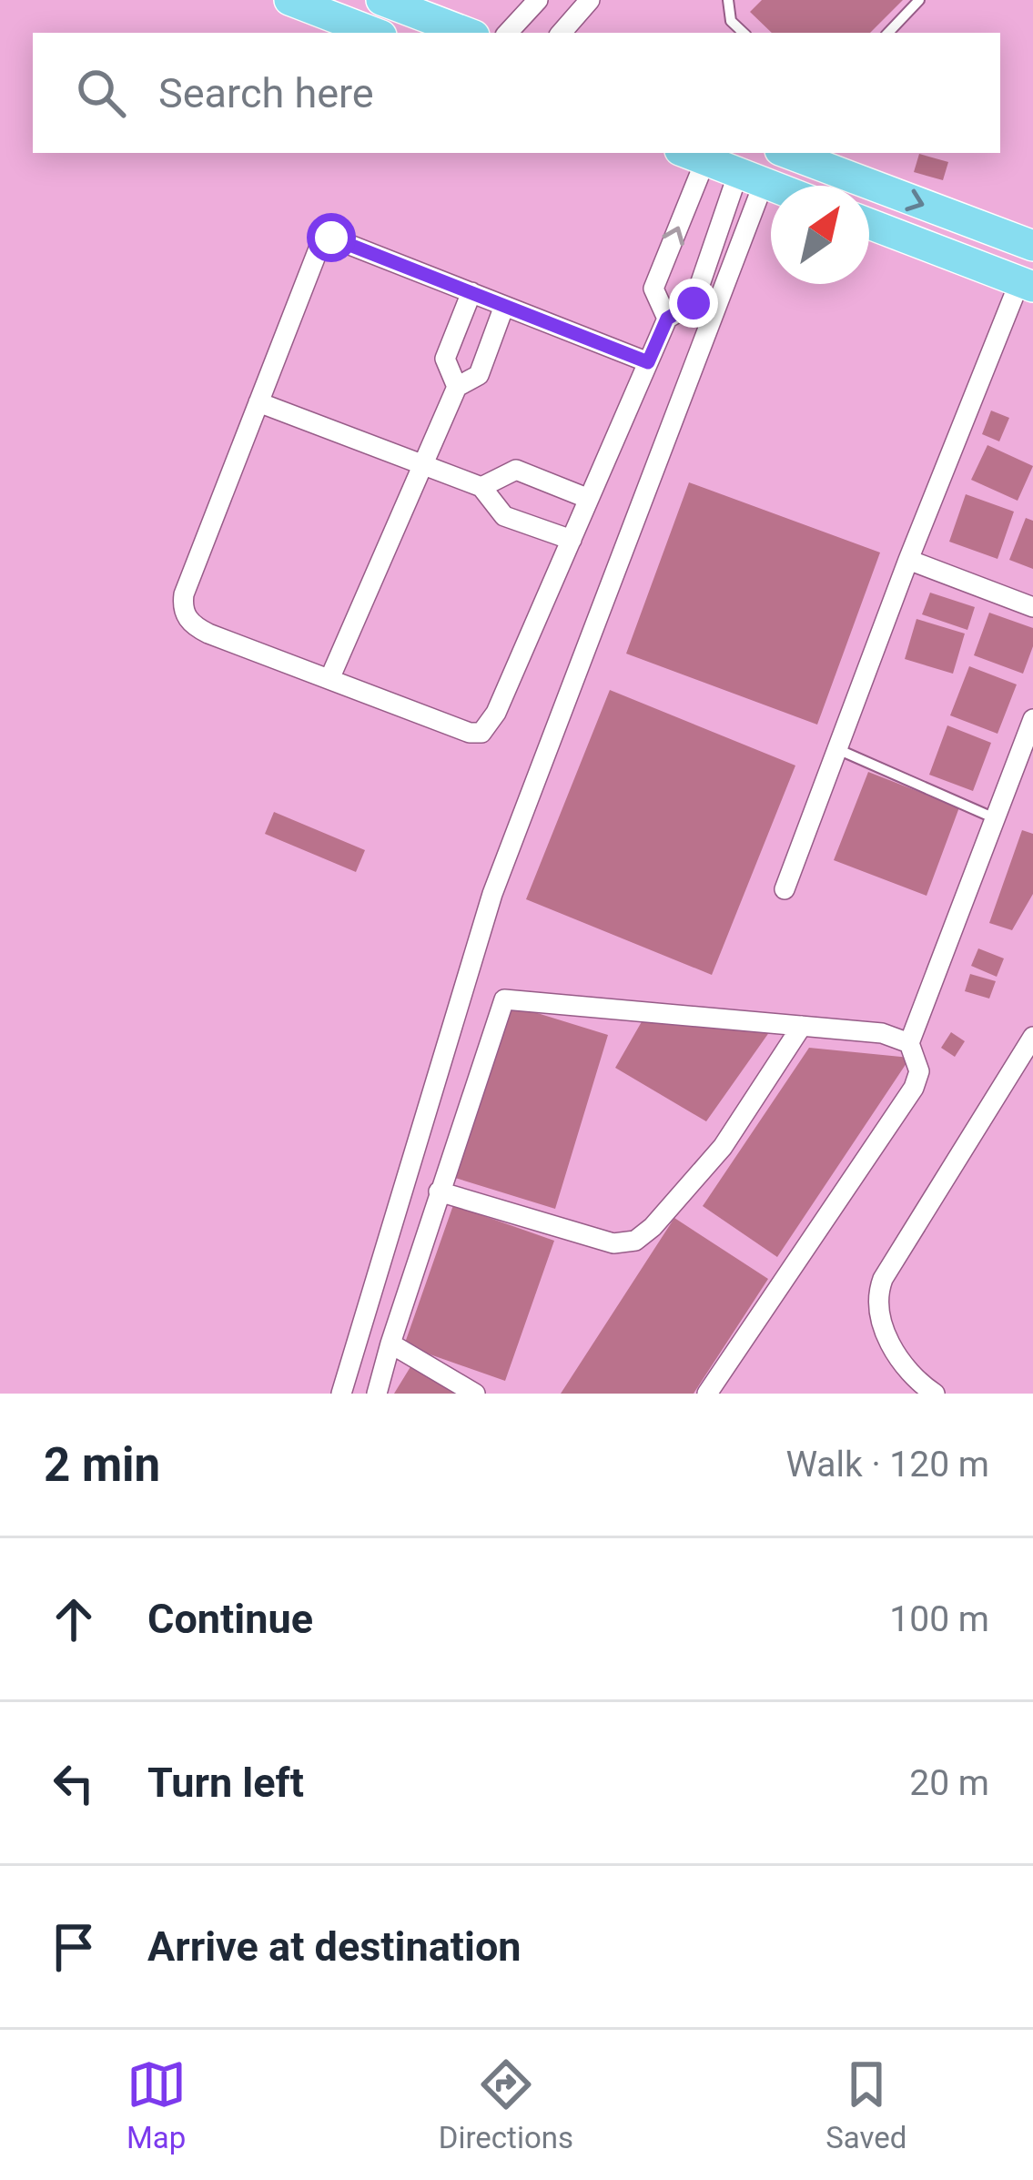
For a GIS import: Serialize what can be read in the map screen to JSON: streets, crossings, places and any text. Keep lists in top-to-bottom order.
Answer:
{
  "north": "top right",
  "page": {
    "search": "Search here",
    "heading": ["2 min", "Walk · 120 m"],
    "list": [
      ["Continue", "100 m"],
      ["Turn left", "20 m"],
      "Arrive at destination"
    ],
    "nav": ["Map", "Directions", "Saved"]
  }
}
